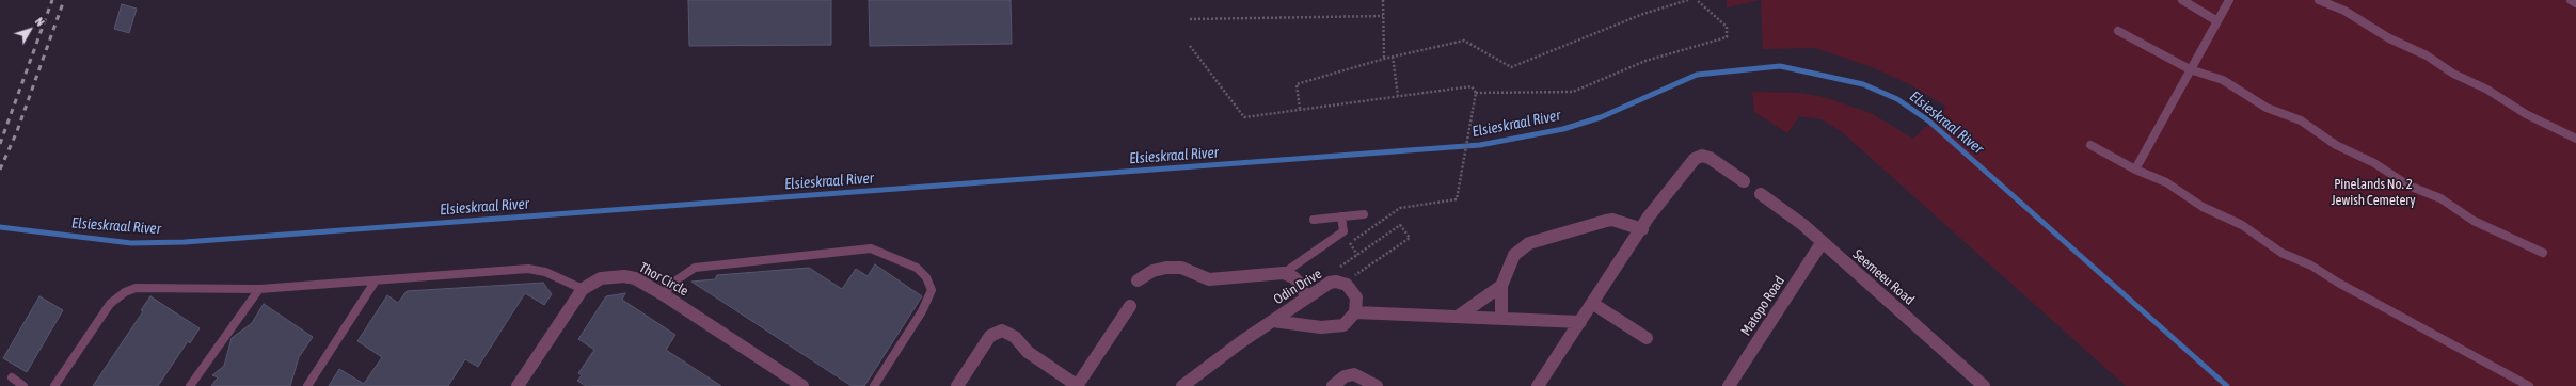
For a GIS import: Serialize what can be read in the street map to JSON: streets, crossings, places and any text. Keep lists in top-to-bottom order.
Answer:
{
  "streets": {
    "street": [
      "Seemeeu Road",
      "Thor Circle",
      "Odin Drive",
      "Matopo Road"
    ]
  },
  "crossings": [
    ["Seemeeu Road", "Matopo Road"]
  ],
  "water": ["Elsieskraal River"],
  "parks": ["Pinelands No. 2 Jewish Cemetery"],
  "north": "top right"
}
